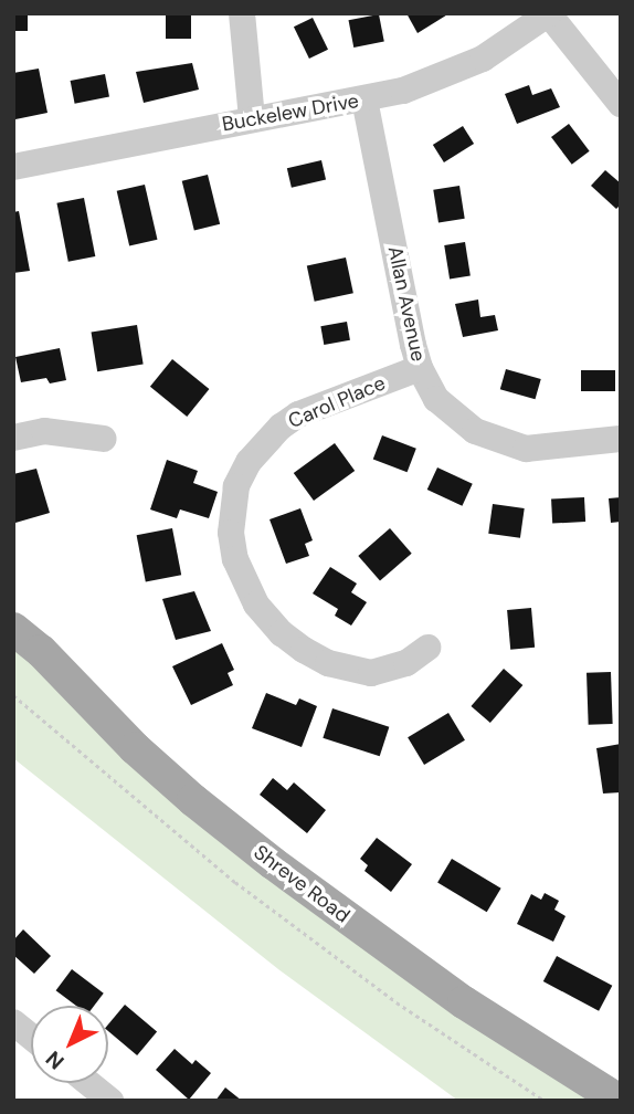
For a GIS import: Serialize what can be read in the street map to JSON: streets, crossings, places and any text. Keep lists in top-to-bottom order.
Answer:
{
  "streets": {
    "main road": ["Shreve Road"],
    "street": ["Buckelew Drive", "Allan Avenue", "Carol Place"]
  },
  "crossings": [
    ["Buckelew Drive", "Allan Avenue"],
    ["Allan Avenue", "Carol Place"]
  ],
  "north": "bottom left"
}
